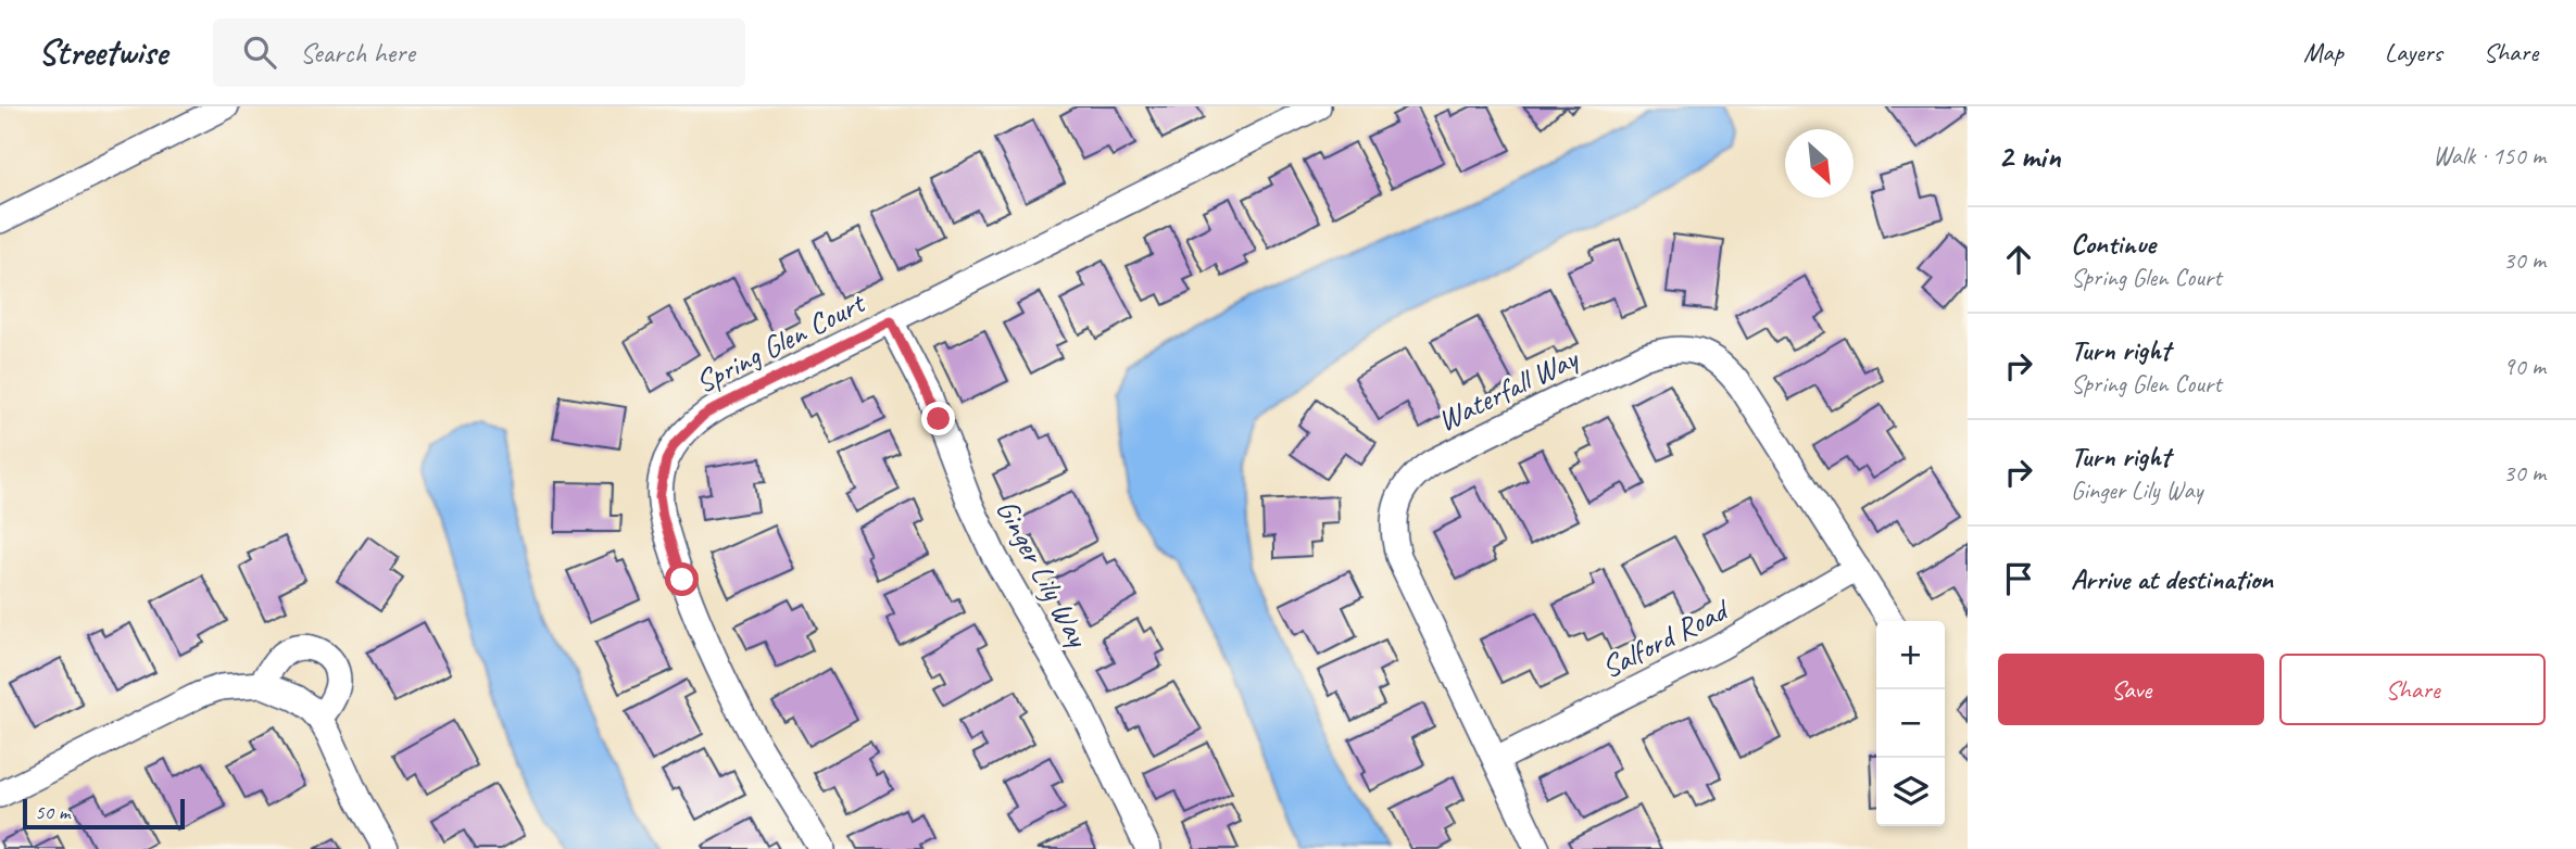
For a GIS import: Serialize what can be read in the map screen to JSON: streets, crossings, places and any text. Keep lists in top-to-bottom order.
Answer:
{
  "streets": {
    "street": [
      "Spring Glen Court",
      "Waterfall Way",
      "Ginger Lily Way",
      "Salford Road"
    ]
  },
  "crossings": [
    ["Spring Glen Court", "Ginger Lily Way"],
    ["Waterfall Way", "Salford Road"]
  ],
  "scale_bar": "50 m",
  "north": "bottom right",
  "page": {
    "header": "Streetwise",
    "search": "Search here",
    "nav": ["Map", "Layers", "Share"],
    "heading": ["2 min", "Walk · 150 m"],
    "list": [
      ["Continue", "Spring Glen Court", "30 m"],
      ["Turn right", "Spring Glen Court", "90 m"],
      ["Turn right", "Ginger Lily Way", "30 m"],
      "Arrive at destination"
    ],
    "map_buttons": ["+", "−"],
    "buttons": ["Save", "Share"],
    "scale": "50 m"
  }
}
